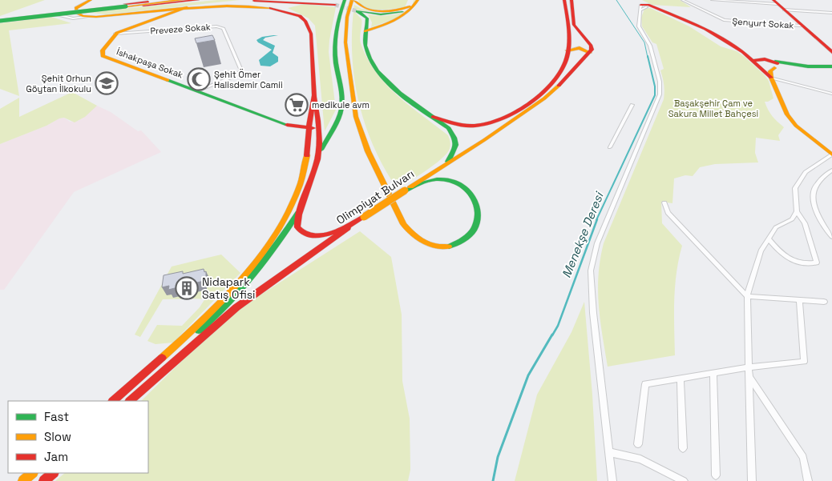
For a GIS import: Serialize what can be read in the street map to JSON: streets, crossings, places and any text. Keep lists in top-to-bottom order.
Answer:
{
  "streets": {
    "main road": ["İshakpaşa Sokak", "Olimpiyat Bulvarı"],
    "street": ["Şenyurt Sokak", "Preveze Sokak"]
  },
  "crossings": [
    ["Preveze Sokak", "İshakpaşa Sokak"]
  ],
  "water": ["Menekşe Deresi"],
  "parks": ["Başakşehir Çam ve Sakura Millet Bahçesi"],
  "places": {
    "mosque": ["Şehit Ömer Halisdemir Camii"],
    "school or university": ["Şehit Orhun Göytan İlkokulu"],
    "supermarket": ["medikule avm"],
    "building": ["Nidapark Satış Ofisi"]
  },
  "legend": ["Fast", "Slow", "Jam"]
}
